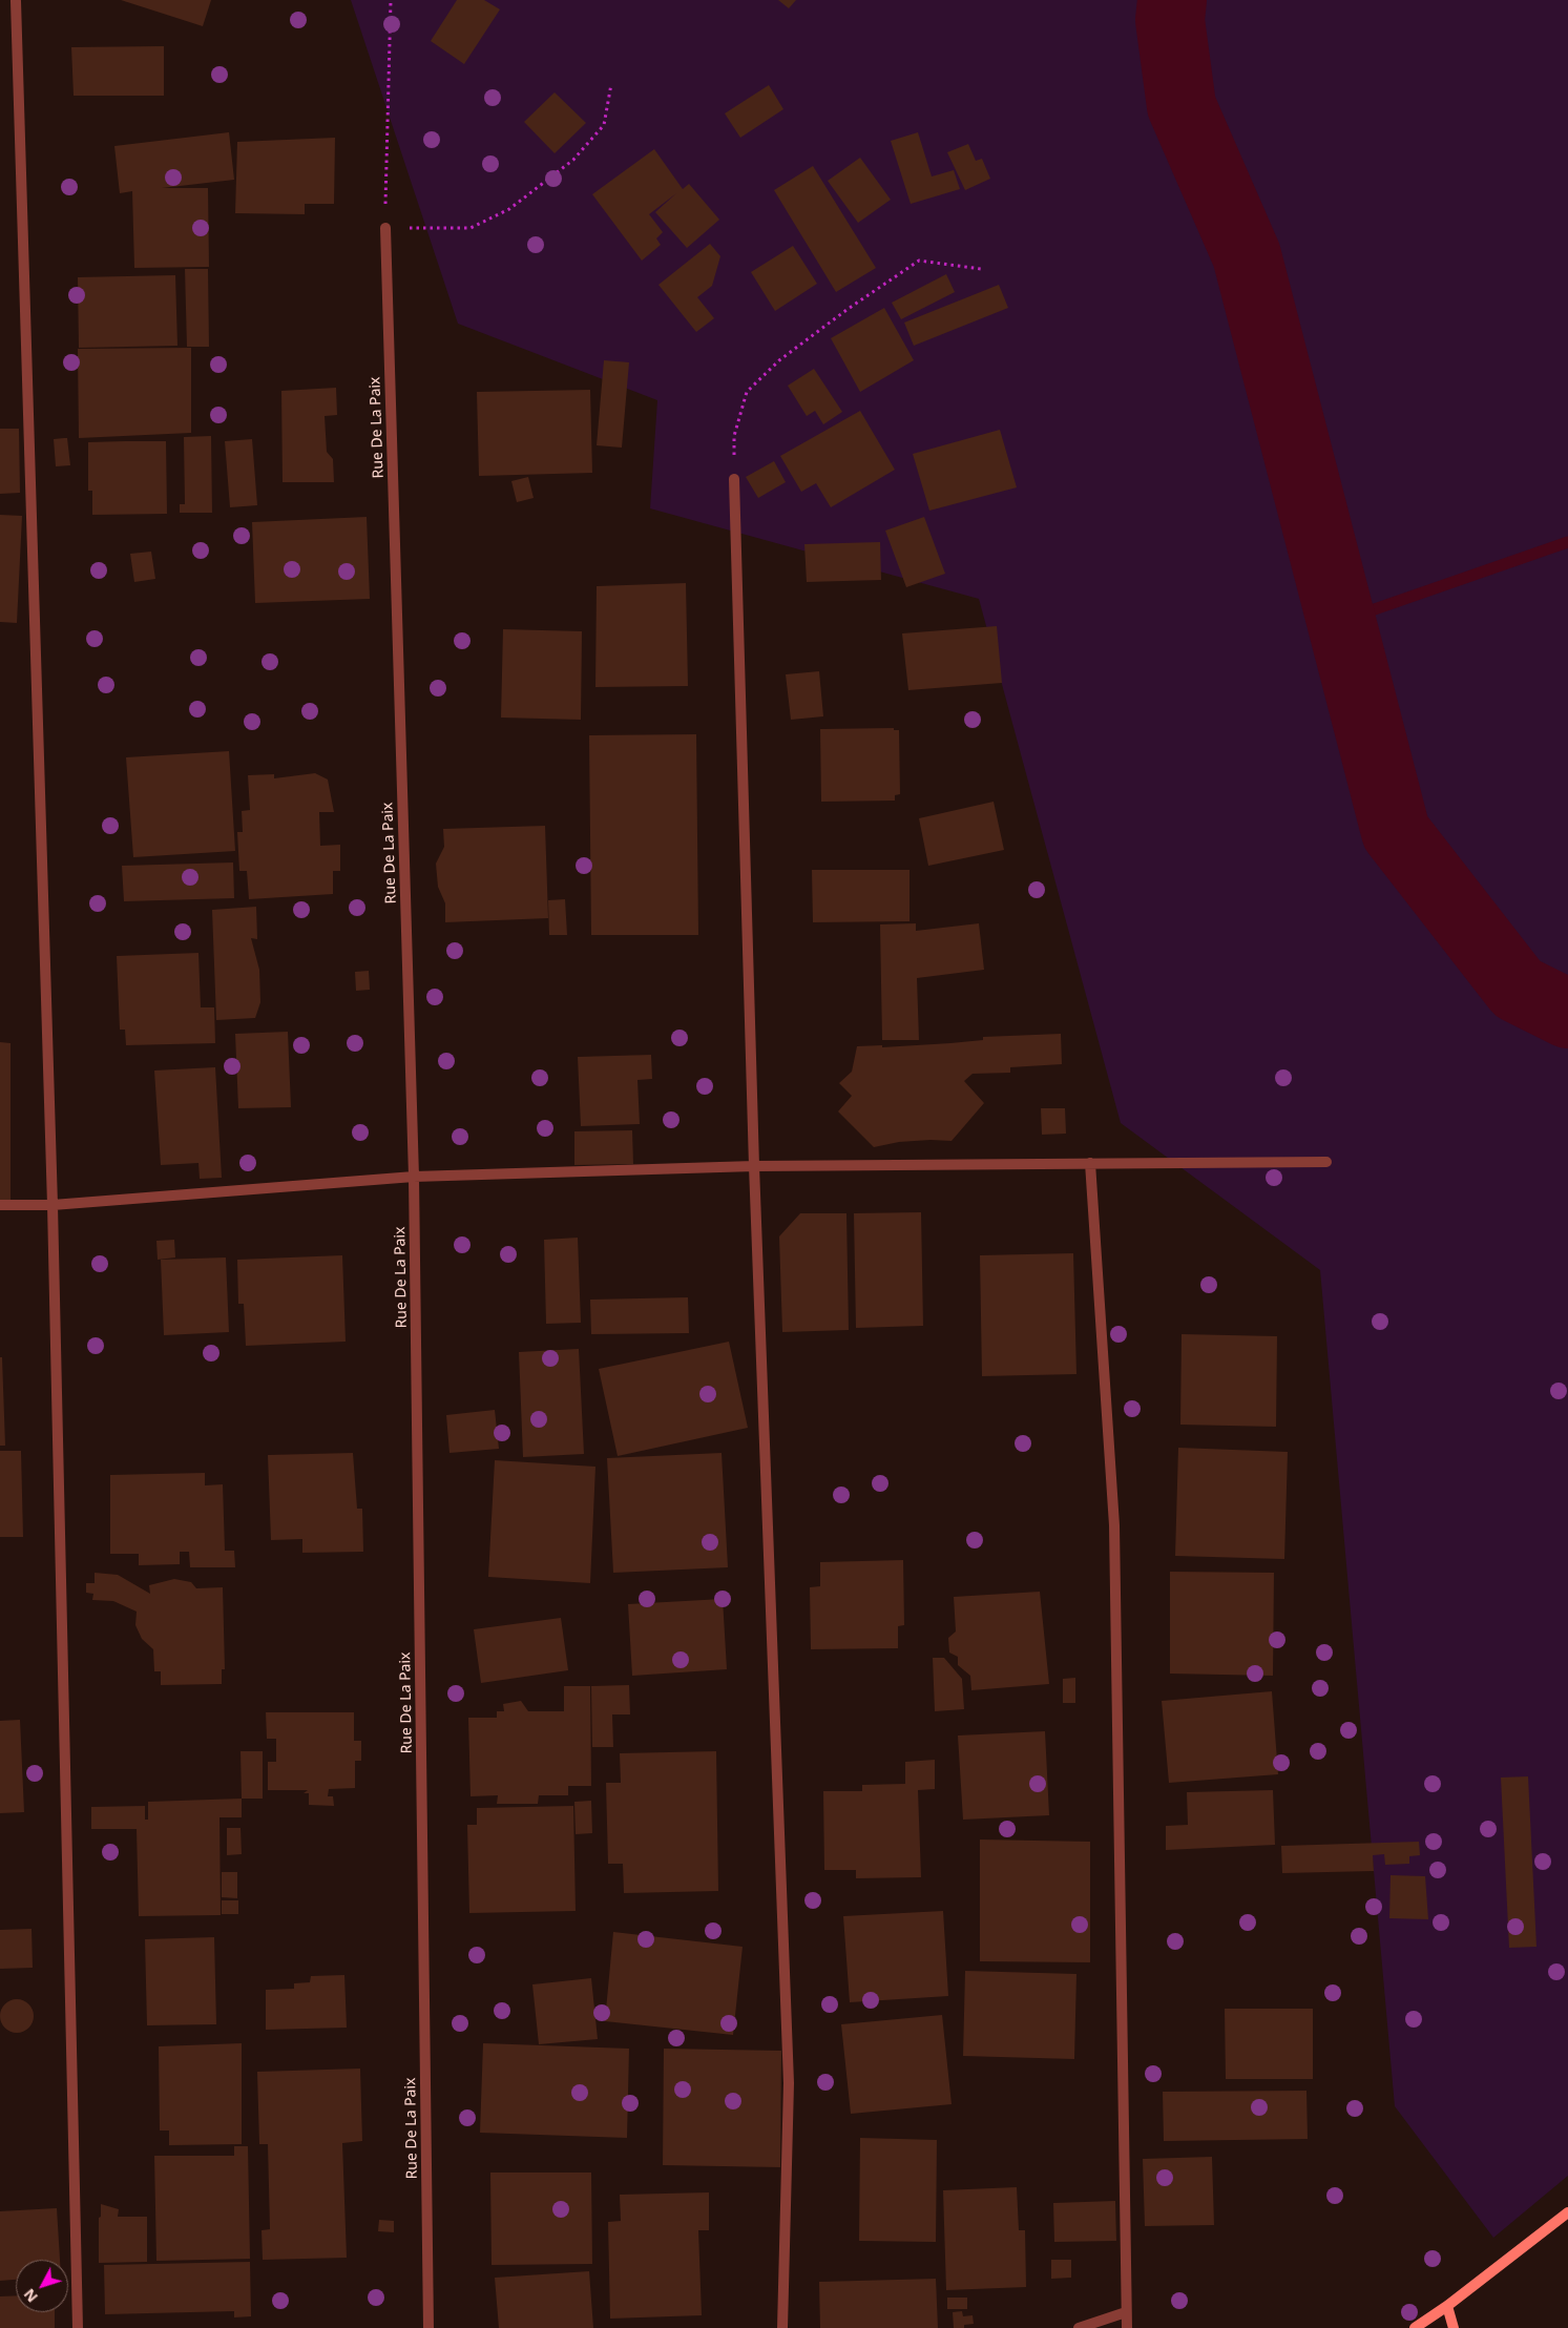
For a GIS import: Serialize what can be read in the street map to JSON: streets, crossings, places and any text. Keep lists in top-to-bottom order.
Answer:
{
  "streets": {
    "street": ["Rue De La Paix"]
  },
  "north": "bottom left"
}
